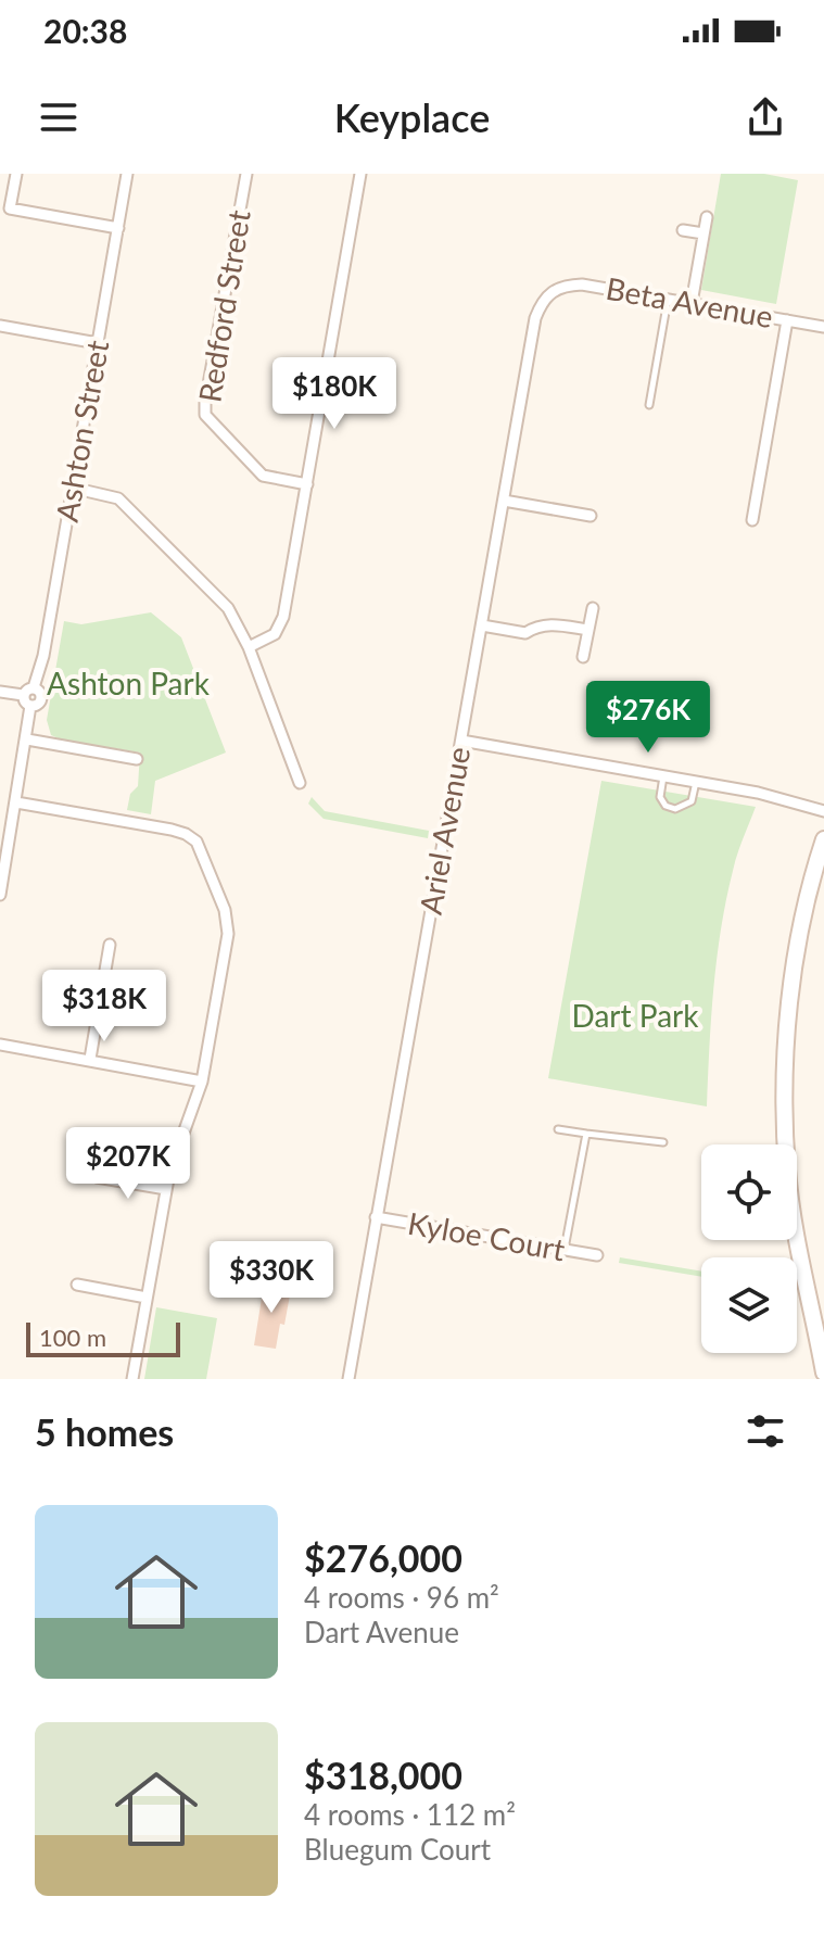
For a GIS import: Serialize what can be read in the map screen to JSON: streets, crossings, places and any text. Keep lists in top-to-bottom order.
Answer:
{
  "streets": {
    "street": [
      "Beta Avenue",
      "Redford Street",
      "Ashton Street",
      "Ariel Avenue",
      "Kyloe Court"
    ]
  },
  "crossings": [
    ["Beta Avenue", "Ariel Avenue"],
    ["Ariel Avenue", "Kyloe Court"]
  ],
  "parks": ["Ashton Park", "Dart Park"],
  "scale_bar": "100 m",
  "page": {
    "status": "20:38",
    "header": "Keyplace",
    "price": [
      "$180K",
      "$276K",
      "$318K",
      "$207K",
      "$330K"
    ],
    "scale": "100 m",
    "heading": "5 homes",
    "list": [
      {
        "name": "$276,000",
        "note": "4 rooms · 96 m² · Dart Avenue"
      },
      {
        "name": "$318,000",
        "note": "4 rooms · 112 m² · Bluegum Court"
      }
    ]
  }
}
